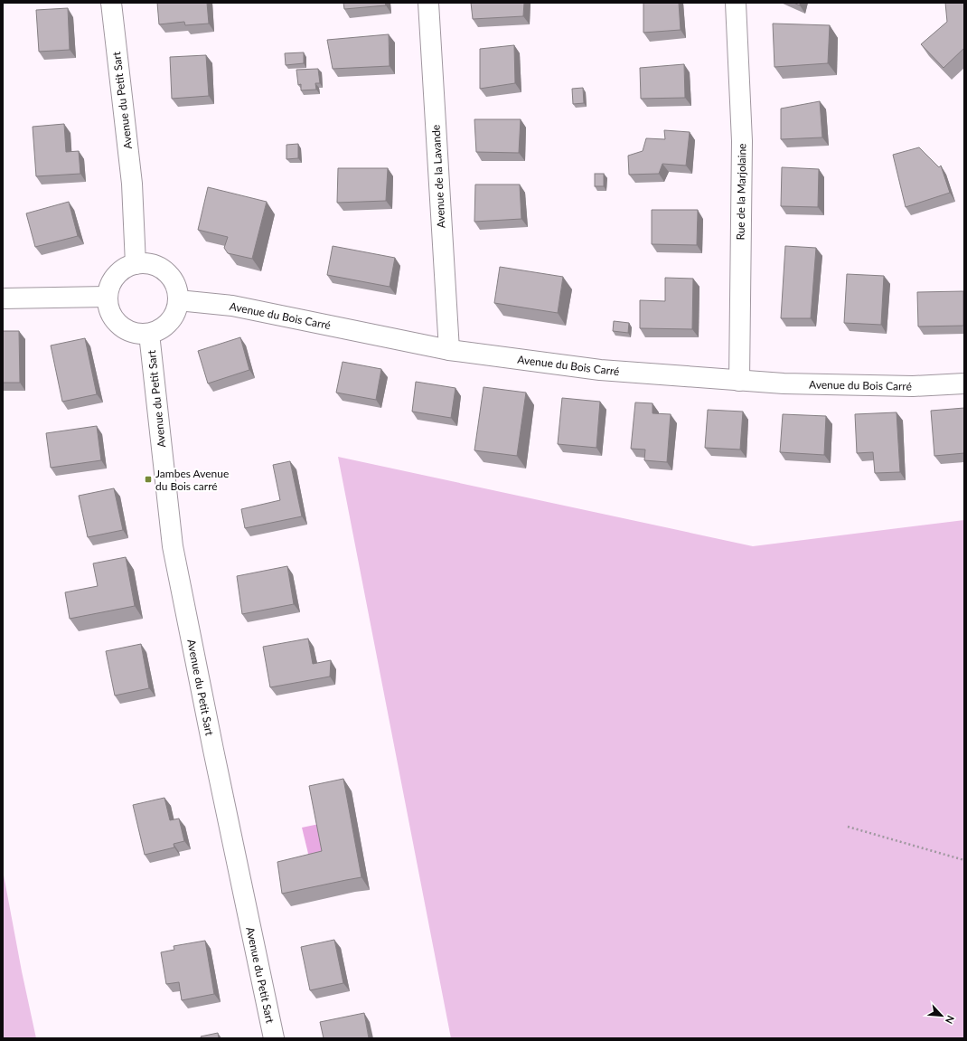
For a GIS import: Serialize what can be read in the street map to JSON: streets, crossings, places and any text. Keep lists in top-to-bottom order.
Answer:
{
  "streets": {
    "street": [
      "Avenue du Petit Sart",
      "Avenue de la Lavande",
      "Rue de la Marjolaine",
      "Avenue du Bois Carré"
    ]
  },
  "crossings": [
    ["Avenue du Petit Sart", "Avenue du Bois Carré"],
    ["Avenue de la Lavande", "Avenue du Bois Carré"],
    ["Rue de la Marjolaine", "Avenue du Bois Carré"]
  ],
  "places": {
    "transit": ["Jambes Avenue du Bois carré"]
  },
  "north": "bottom right"
}
